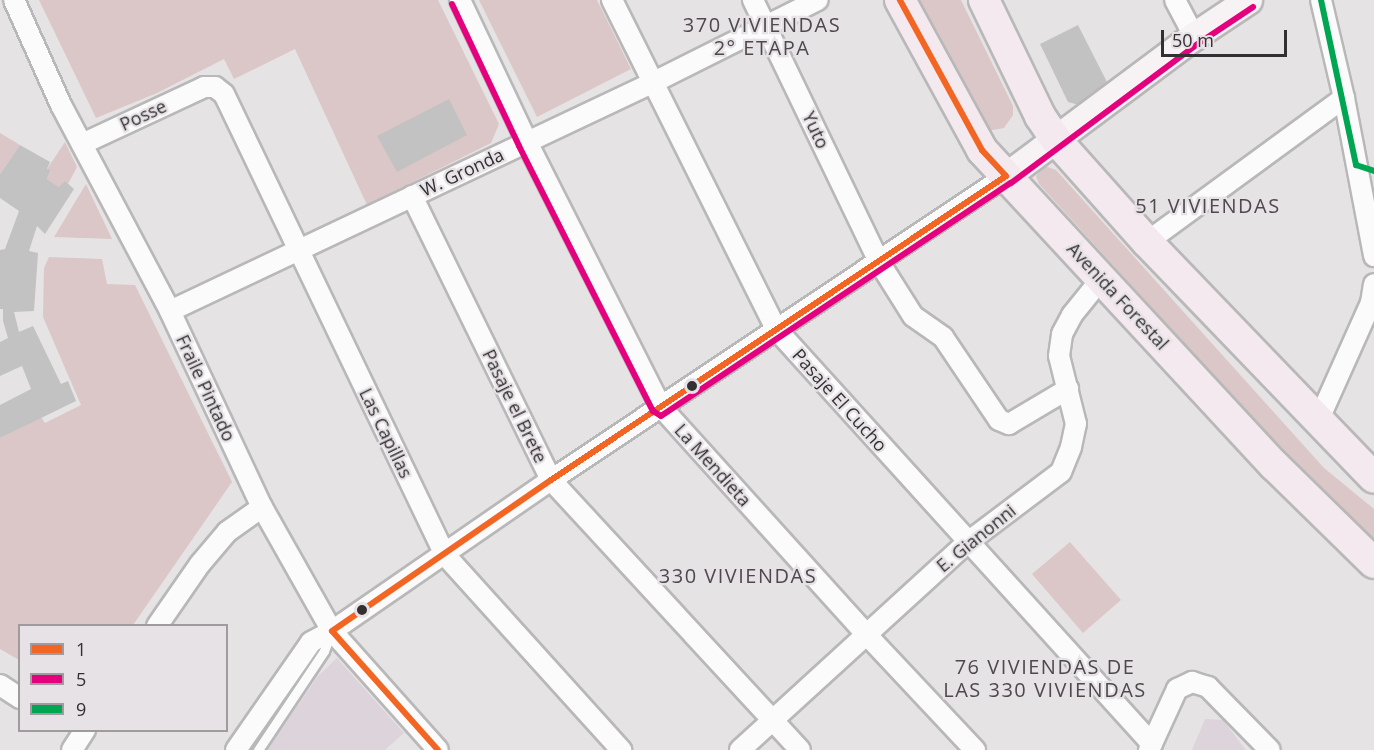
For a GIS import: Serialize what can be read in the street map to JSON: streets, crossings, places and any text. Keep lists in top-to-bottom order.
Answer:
{
  "streets": {
    "main road": ["Avenida Forestal"],
    "street": [
      "Posse",
      "Yuto",
      "W. Gronda",
      "Fraile Pintado",
      "Pasaje El Cucho",
      "Pasaje el Brete",
      "Las Capillas",
      "La Mendieta",
      "E. Gianonni"
    ]
  },
  "crossings": [
    ["Posse", "Fraile Pintado"],
    ["Posse", "Las Capillas"],
    ["Yuto", "W. Gronda"],
    ["Yuto", "E. Gianonni"],
    ["W. Gronda", "Fraile Pintado"],
    ["W. Gronda", "Pasaje El Cucho"],
    ["W. Gronda", "Pasaje el Brete"],
    ["W. Gronda", "Las Capillas"],
    ["W. Gronda", "La Mendieta"],
    ["Avenida Forestal", "E. Gianonni"],
    ["Pasaje El Cucho", "E. Gianonni"],
    ["Pasaje el Brete", "E. Gianonni"],
    ["La Mendieta", "E. Gianonni"]
  ],
  "districts": [
    "370 VIVIENDAS 2° ETAPA",
    "51 VIVIENDAS",
    "330 VIVIENDAS",
    "76 VIVIENDAS DE LAS 330 VIVIENDAS"
  ],
  "lines": ["transit line 1", "transit line 9", "transit line 5"],
  "legend": ["1", "5", "9"],
  "scale_bar": "50 m"
}
